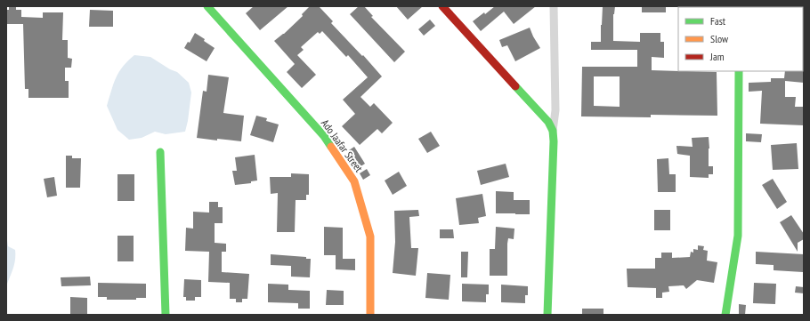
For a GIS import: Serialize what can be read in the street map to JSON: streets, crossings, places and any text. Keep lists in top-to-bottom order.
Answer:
{
  "streets": {
    "street": ["Ado Jaafar Street"]
  },
  "legend": ["Fast", "Slow", "Jam"]
}
